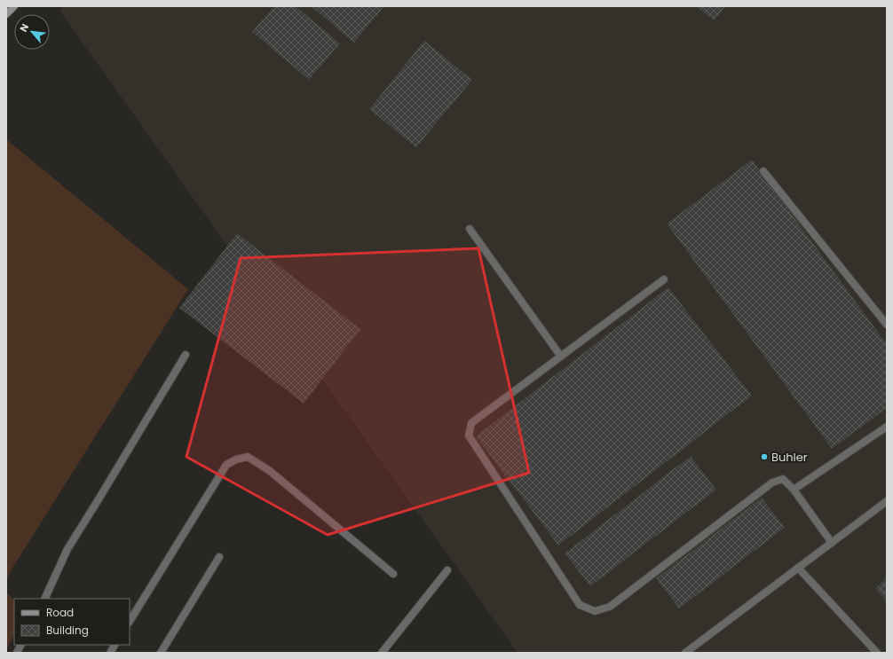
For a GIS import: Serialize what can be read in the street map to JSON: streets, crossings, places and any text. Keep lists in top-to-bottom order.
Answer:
{
  "places": ["Buhler"],
  "legend": ["Road", "Building"],
  "north": "top left"
}
